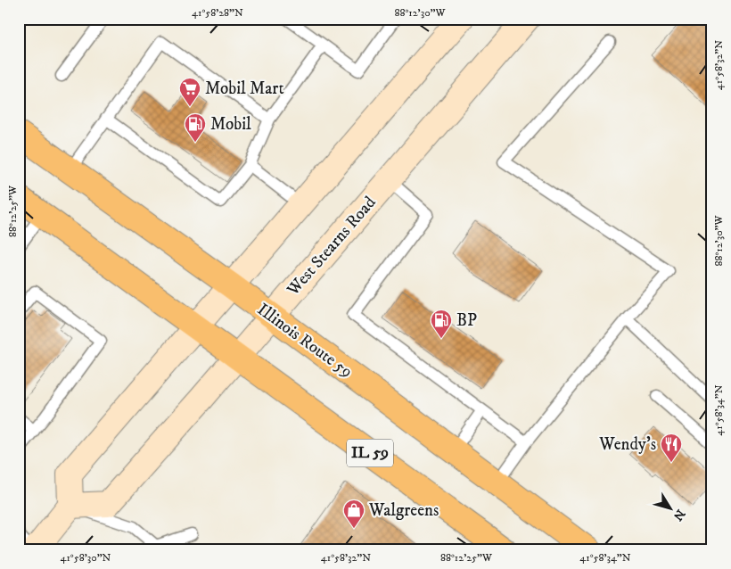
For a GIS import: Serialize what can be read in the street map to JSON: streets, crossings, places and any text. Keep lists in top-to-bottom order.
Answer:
{
  "streets": {
    "main road": ["West Stearns Road", "Illinois Route 59", "IL 59"]
  },
  "crossings": [
    ["West Stearns Road", "Illinois Route 59"],
    ["West Stearns Road", "IL 59"]
  ],
  "places": {
    "supermarket": ["Mobil Mart"],
    "fuel station": ["Mobil", "BP"],
    "restaurant": ["Wendy's"],
    "shop": ["Walgreens"]
  },
  "north": "bottom right",
  "coordinates": [
    "41°58'28\"N",
    "88°12'30\"W",
    "41°58'32\"N",
    "88°12'25\"W",
    "41°58'34\"N",
    "41°58'30\"N"
  ]
}
